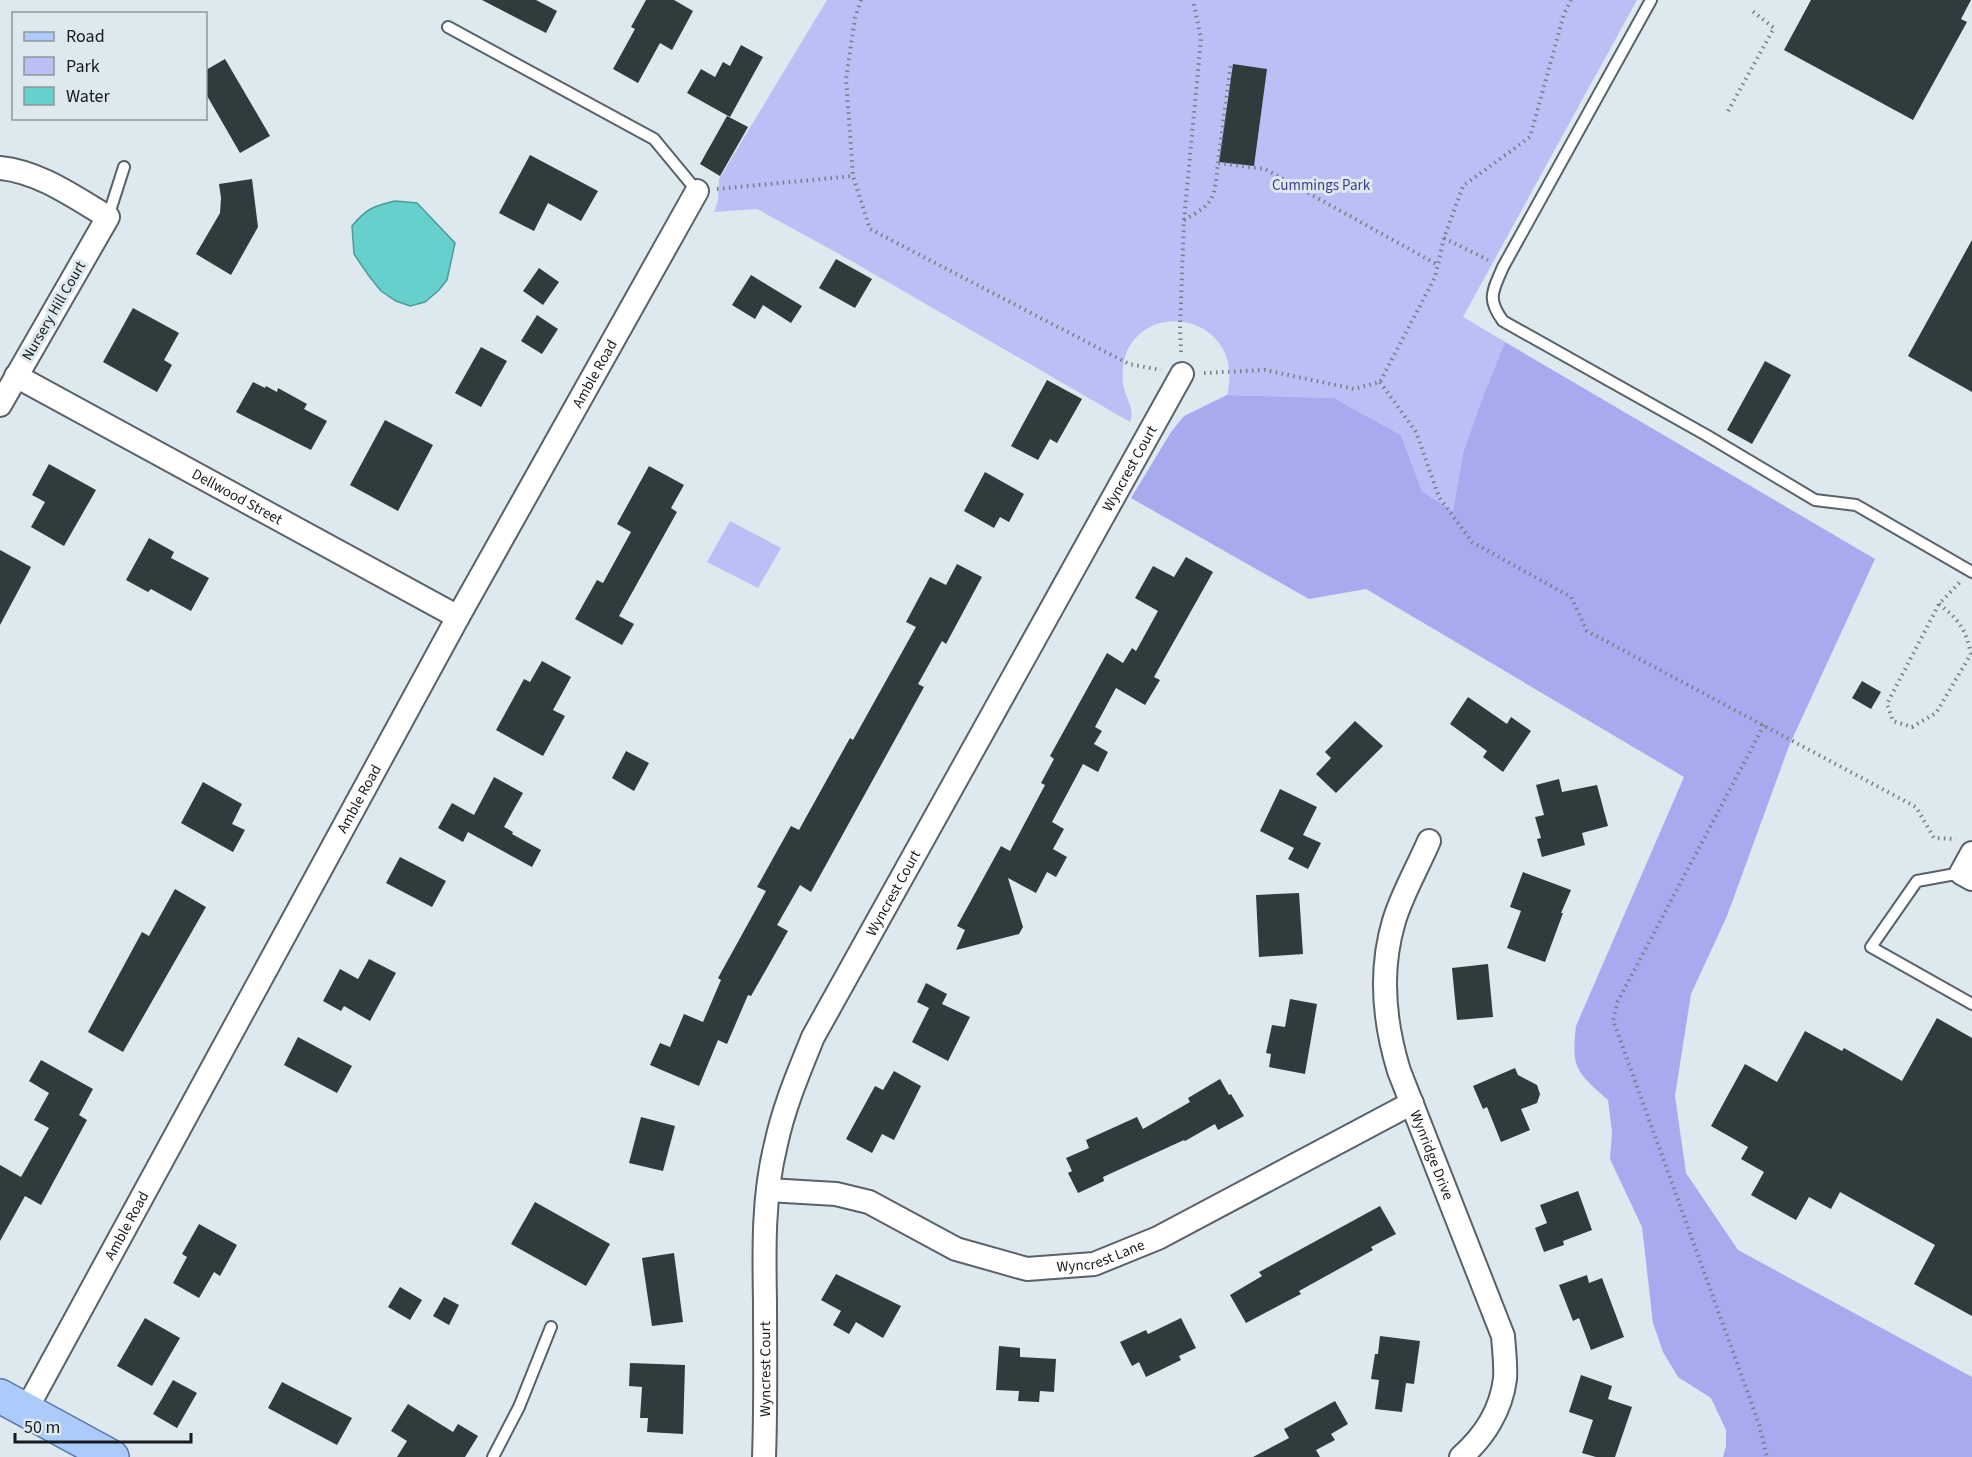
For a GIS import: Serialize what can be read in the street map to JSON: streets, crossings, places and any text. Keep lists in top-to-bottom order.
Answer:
{
  "streets": {
    "street": [
      "Nursery Hill Court",
      "Amble Road",
      "Wyncrest Court",
      "Dellwood Street",
      "Wynridge Drive",
      "Wyncrest Lane"
    ]
  },
  "crossings": [
    ["Nursery Hill Court", "Dellwood Street"],
    ["Amble Road", "Dellwood Street"],
    ["Wyncrest Court", "Wyncrest Lane"],
    ["Wynridge Drive", "Wyncrest Lane"]
  ],
  "parks": ["Cummings Park"],
  "legend": ["Road", "Park", "Water"],
  "scale_bar": "50 m"
}
